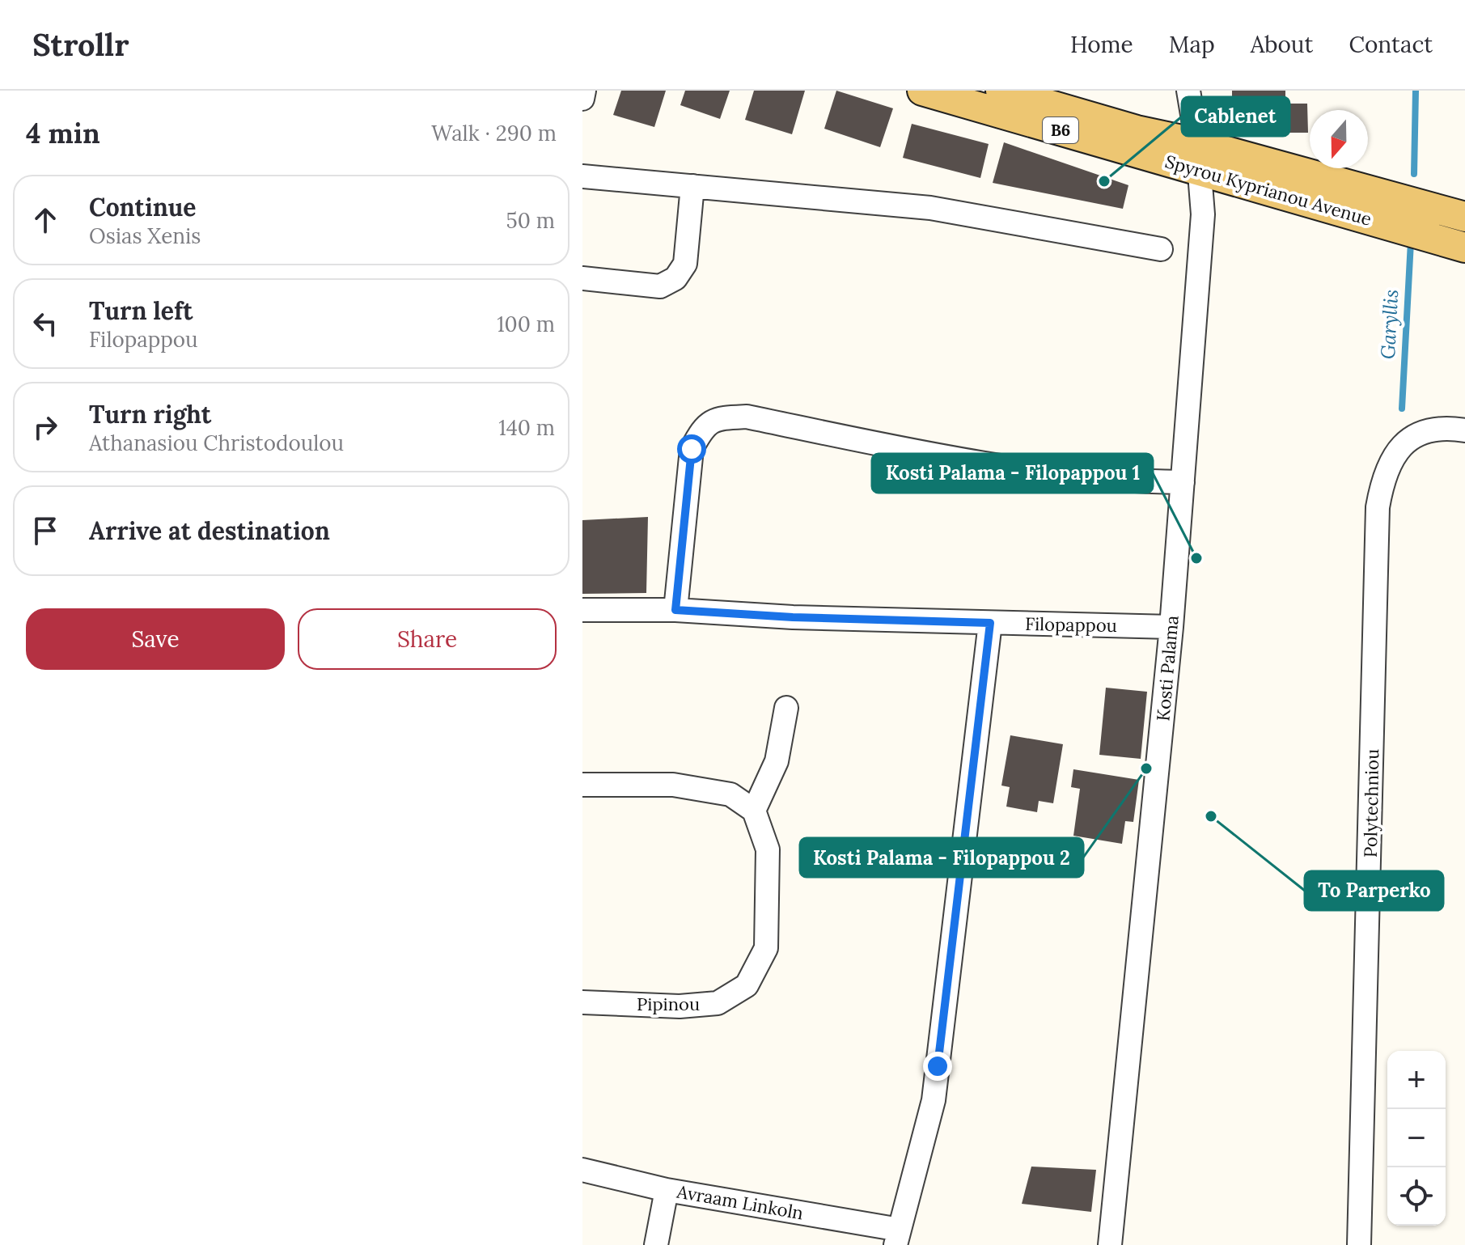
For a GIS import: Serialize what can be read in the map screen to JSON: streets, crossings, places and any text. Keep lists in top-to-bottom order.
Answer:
{
  "streets": {
    "main road": ["B6", "Spyrou Kyprianou Avenue"],
    "street": [
      "Filopappou",
      "Kosti Palama",
      "Polytechniou",
      "Pipinou",
      "Avraam Linkoln"
    ]
  },
  "crossings": [
    ["Spyrou Kyprianou Avenue", "Kosti Palama"],
    ["Filopappou", "Kosti Palama"]
  ],
  "water": ["Garyllis"],
  "places": [
    "Cablenet",
    "Kosti Palama - Filopappou 1",
    "Kosti Palama - Filopappou 2",
    "To Parperko"
  ],
  "north": "bottom",
  "page": {
    "header": "Strollr",
    "nav": [
      "Home",
      "Map",
      "About",
      "Contact"
    ],
    "heading": ["4 min", "Walk · 290 m"],
    "list": [
      ["Continue", "Osias Xenis", "50 m"],
      ["Turn left", "Filopappou", "100 m"],
      ["Turn right", "Athanasiou Christodoulou", "140 m"],
      "Arrive at destination"
    ],
    "buttons": ["Save", "Share"],
    "map_buttons": ["+", "−"]
  }
}
